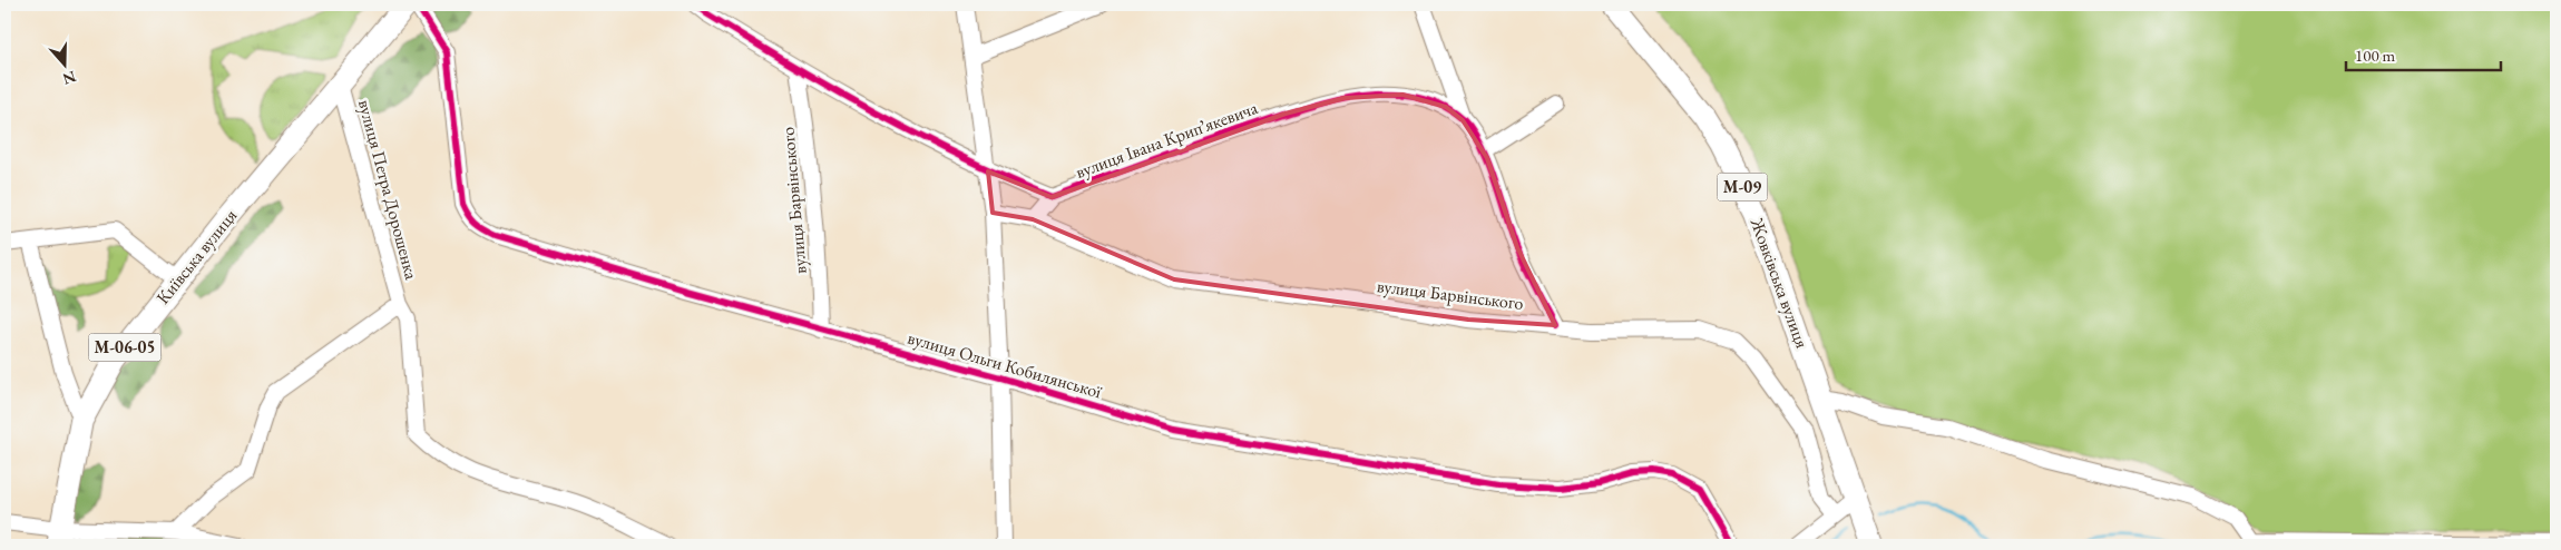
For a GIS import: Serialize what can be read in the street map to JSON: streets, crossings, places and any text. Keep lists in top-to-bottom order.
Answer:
{
  "streets": {
    "highway": [
      "М-09",
      "Київська вулиця",
      "Жовківська вулиця",
      "М-06-05"
    ],
    "street": [
      "вулиця Івана Крипʼякевича",
      "вулиця Петра Дорошенка",
      "вулиця Барвінського",
      "вулиця Ольги Кобилянської"
    ]
  },
  "crossings": [
    ["вулиця Івана Крипʼякевича", "вулиця Барвінського"],
    ["М-09", "Жовківська вулиця"],
    ["вулиця Петра Дорошенка", "Київська вулиця"],
    ["вулиця Барвінського", "вулиця Ольги Кобилянської"]
  ],
  "scale_bar": "100 m",
  "north": "bottom"
}
